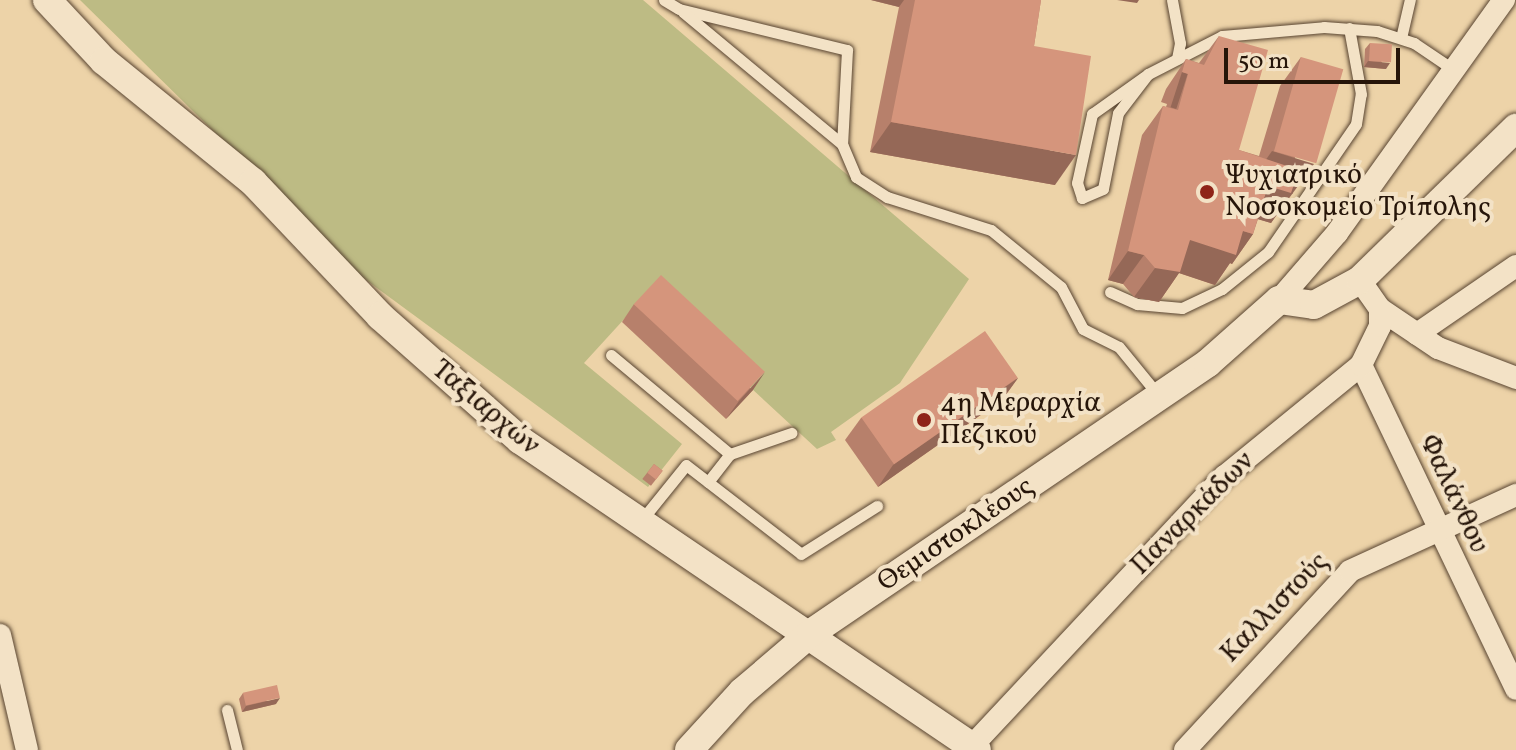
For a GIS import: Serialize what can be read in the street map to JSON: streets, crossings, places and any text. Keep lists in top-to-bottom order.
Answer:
{
  "streets": {
    "street": [
      "Ταξιαρχών",
      "Φαλάνθου",
      "Παναρκάδων",
      "Θεμιστοκλέους",
      "Καλλιστούς"
    ]
  },
  "crossings": [
    ["Ταξιαρχών", "Παναρκάδων"],
    ["Ταξιαρχών", "Θεμιστοκλέους"],
    ["Φαλάνθου", "Παναρκάδων"],
    ["Φαλάνθου", "Καλλιστούς"]
  ],
  "places": ["Ψυχιατρικό Νοσοκομείο Τρίπολης", "4η Μεραρχία Πεζικού"],
  "scale_bar": "50 m"
}
